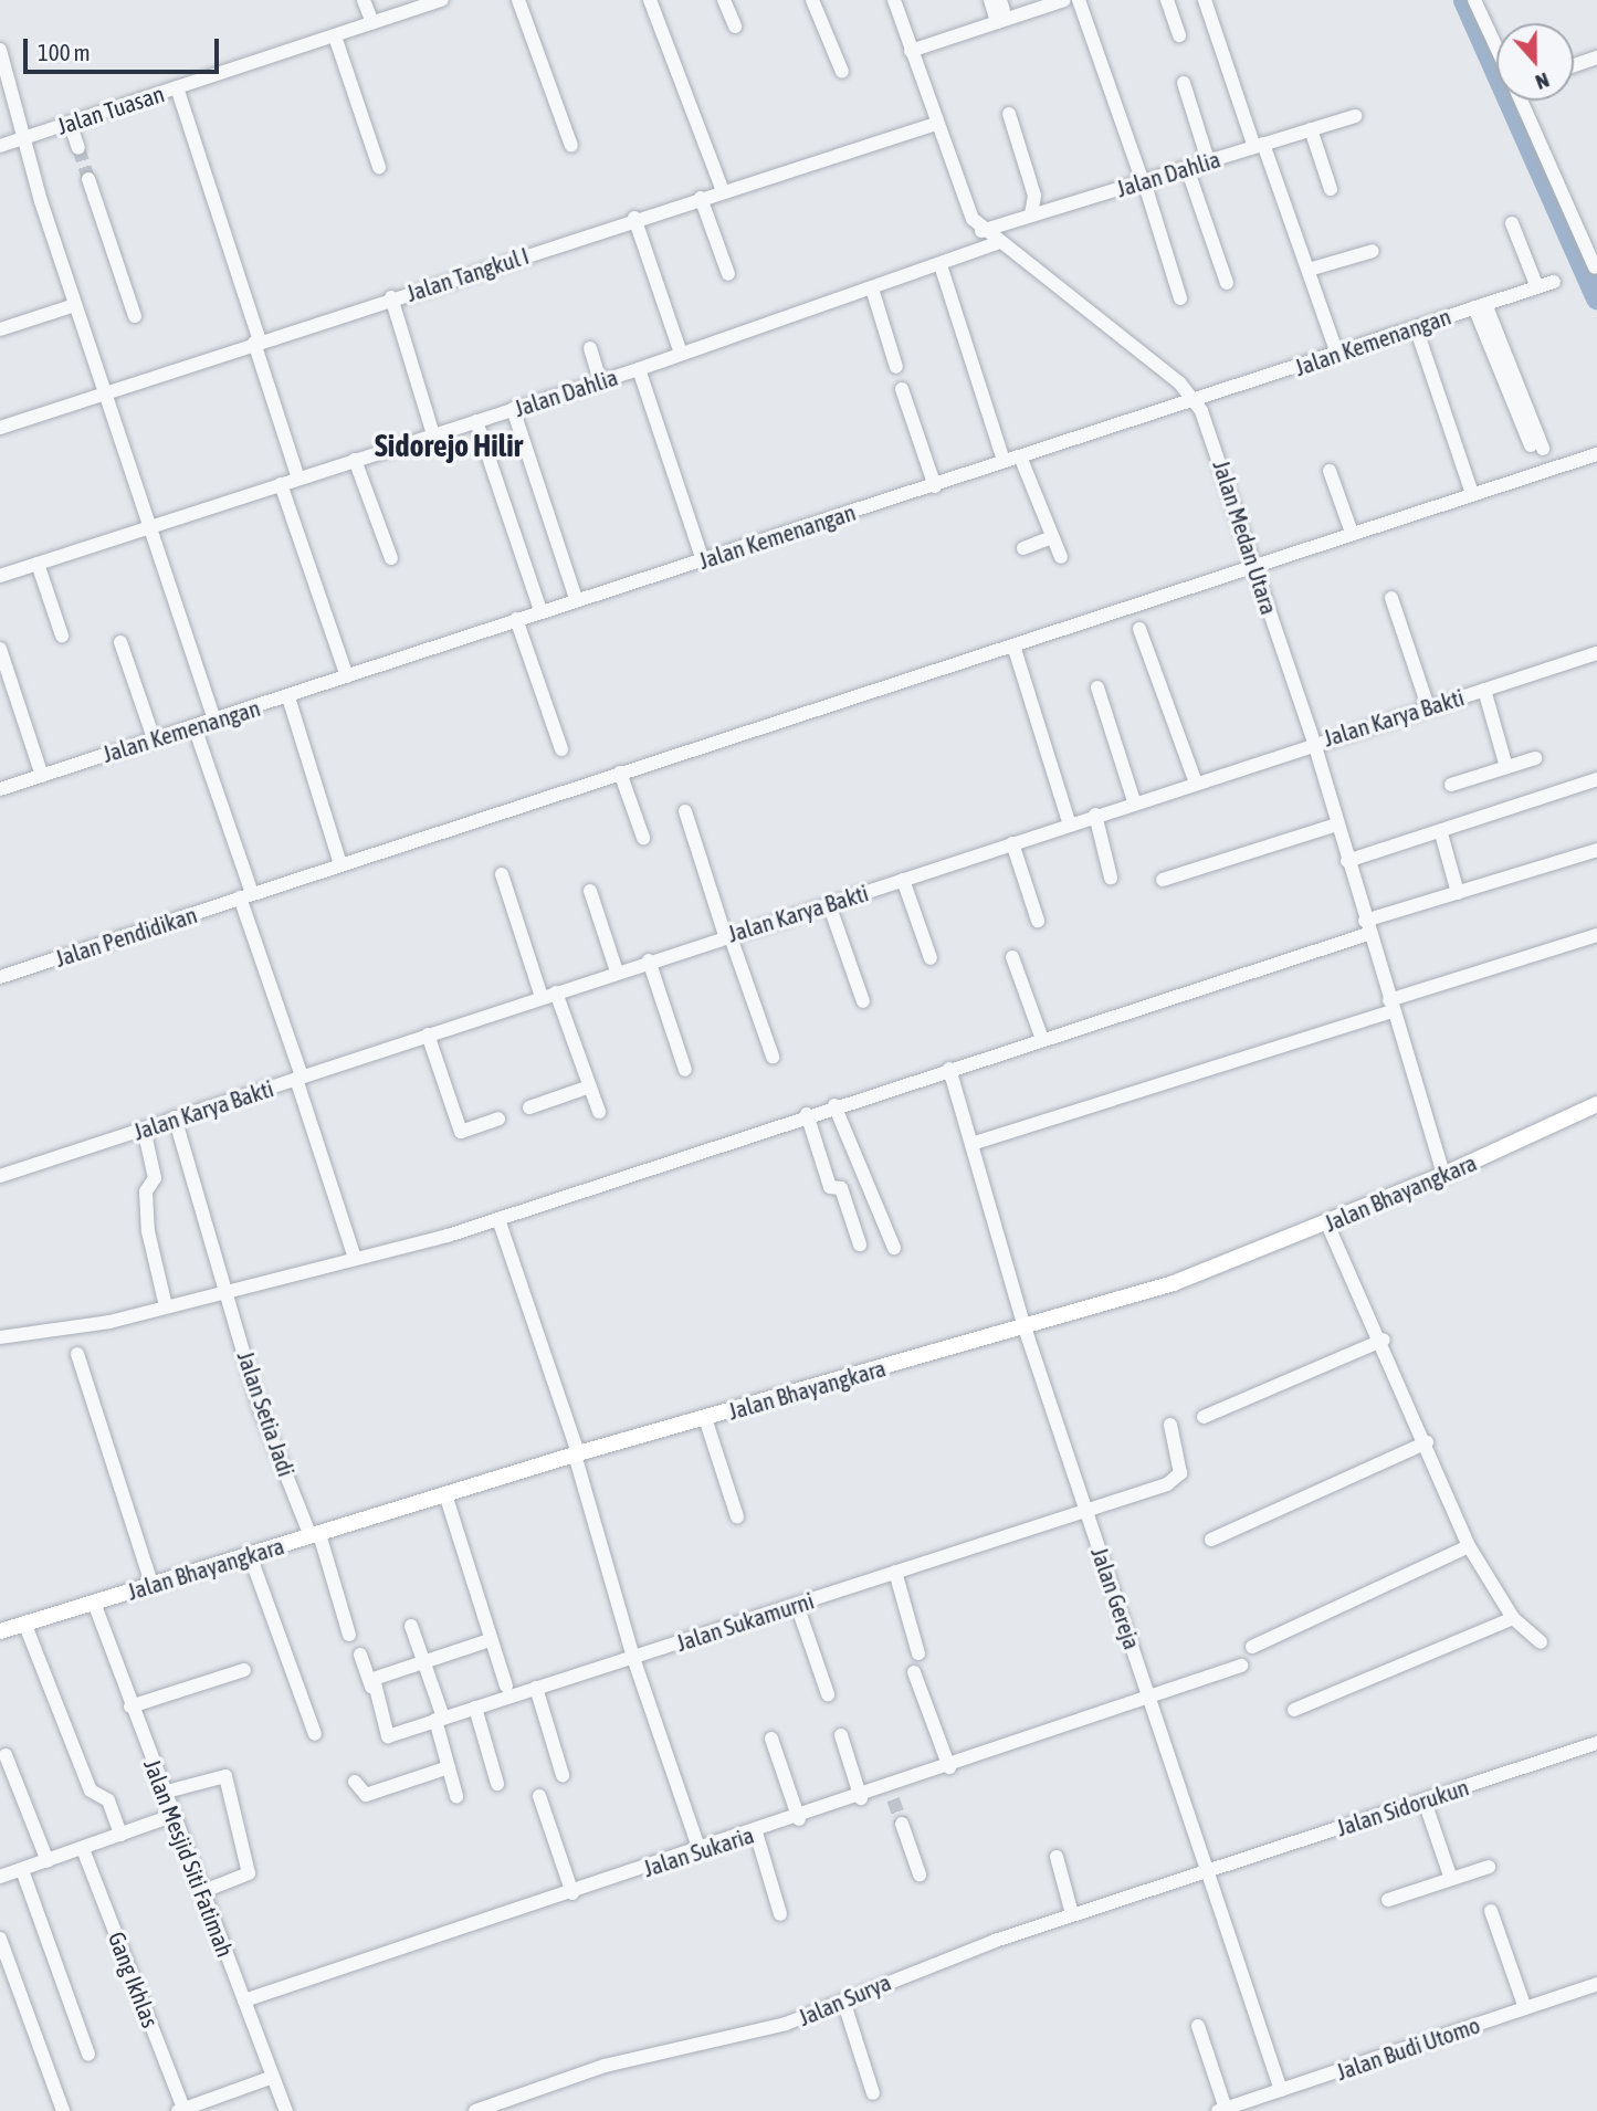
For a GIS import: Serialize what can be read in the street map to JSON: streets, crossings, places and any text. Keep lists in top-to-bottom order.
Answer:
{
  "streets": {
    "main road": ["Jalan Bhayangkara"],
    "street": [
      "Jalan Tuasan",
      "Jalan Dahlia",
      "Jalan Tangkul I",
      "Jalan Kemenangan",
      "Jalan Medan Utara",
      "Jalan Karya Bakti",
      "Jalan Pendidikan",
      "Jalan Setia Jadi",
      "Jalan Gereja",
      "Jalan Sukamurni",
      "Jalan Sidorukun",
      "Jalan Sukaria",
      "Jalan Mesjid Siti Fatimah",
      "Gang Ikhlas",
      "Jalan Surya",
      "Jalan Budi Utomo"
    ]
  },
  "crossings": [
    ["Jalan Kemenangan", "Jalan Medan Utara"],
    ["Jalan Medan Utara", "Jalan Karya Bakti"],
    ["Jalan Medan Utara", "Jalan Bhayangkara"],
    ["Jalan Karya Bakti", "Jalan Setia Jadi"],
    ["Jalan Bhayangkara", "Jalan Setia Jadi"],
    ["Jalan Bhayangkara", "Jalan Gereja"],
    ["Jalan Bhayangkara", "Jalan Mesjid Siti Fatimah"],
    ["Jalan Gereja", "Jalan Sukamurni"],
    ["Jalan Gereja", "Jalan Sidorukun"],
    ["Jalan Gereja", "Jalan Sukaria"],
    ["Jalan Gereja", "Jalan Surya"],
    ["Jalan Gereja", "Jalan Budi Utomo"],
    ["Jalan Sidorukun", "Jalan Surya"],
    ["Jalan Sukaria", "Jalan Mesjid Siti Fatimah"]
  ],
  "districts": ["Sidorejo Hilir"],
  "scale_bar": "100 m",
  "north": "bottom"
}
